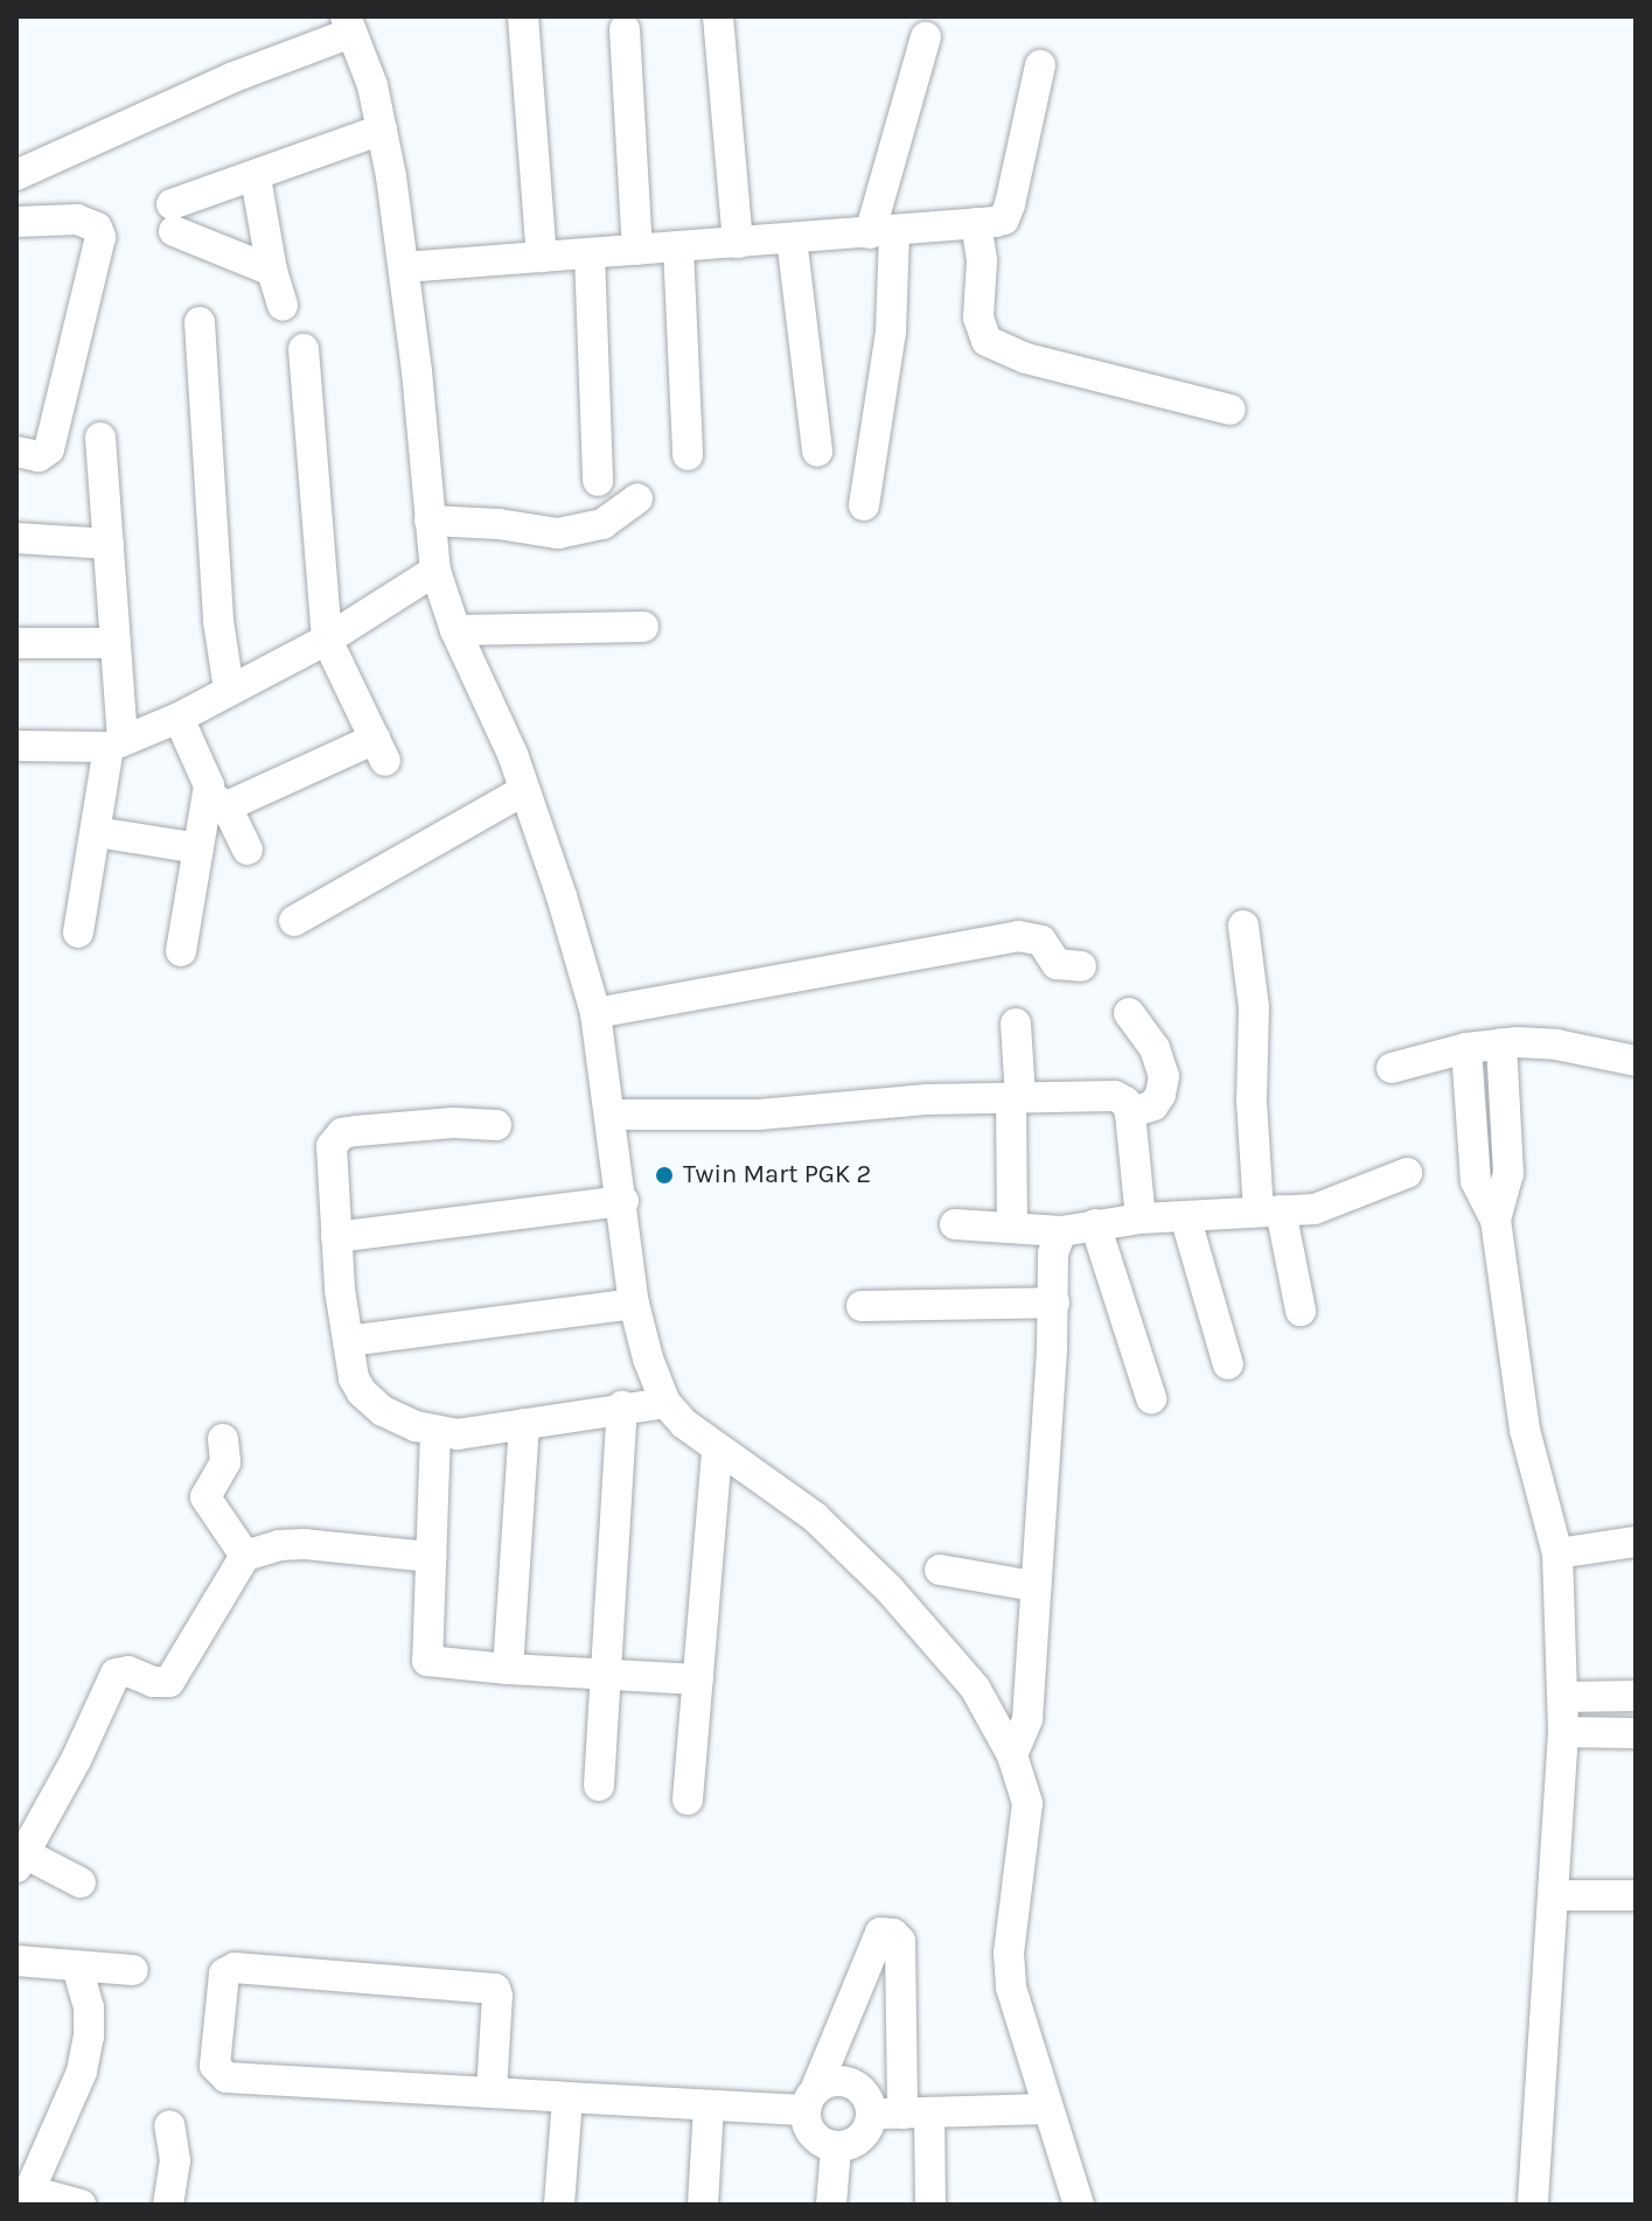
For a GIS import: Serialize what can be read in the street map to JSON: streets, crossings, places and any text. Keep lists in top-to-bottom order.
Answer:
{
  "places": ["Twin Mart PGK 2"]
}
